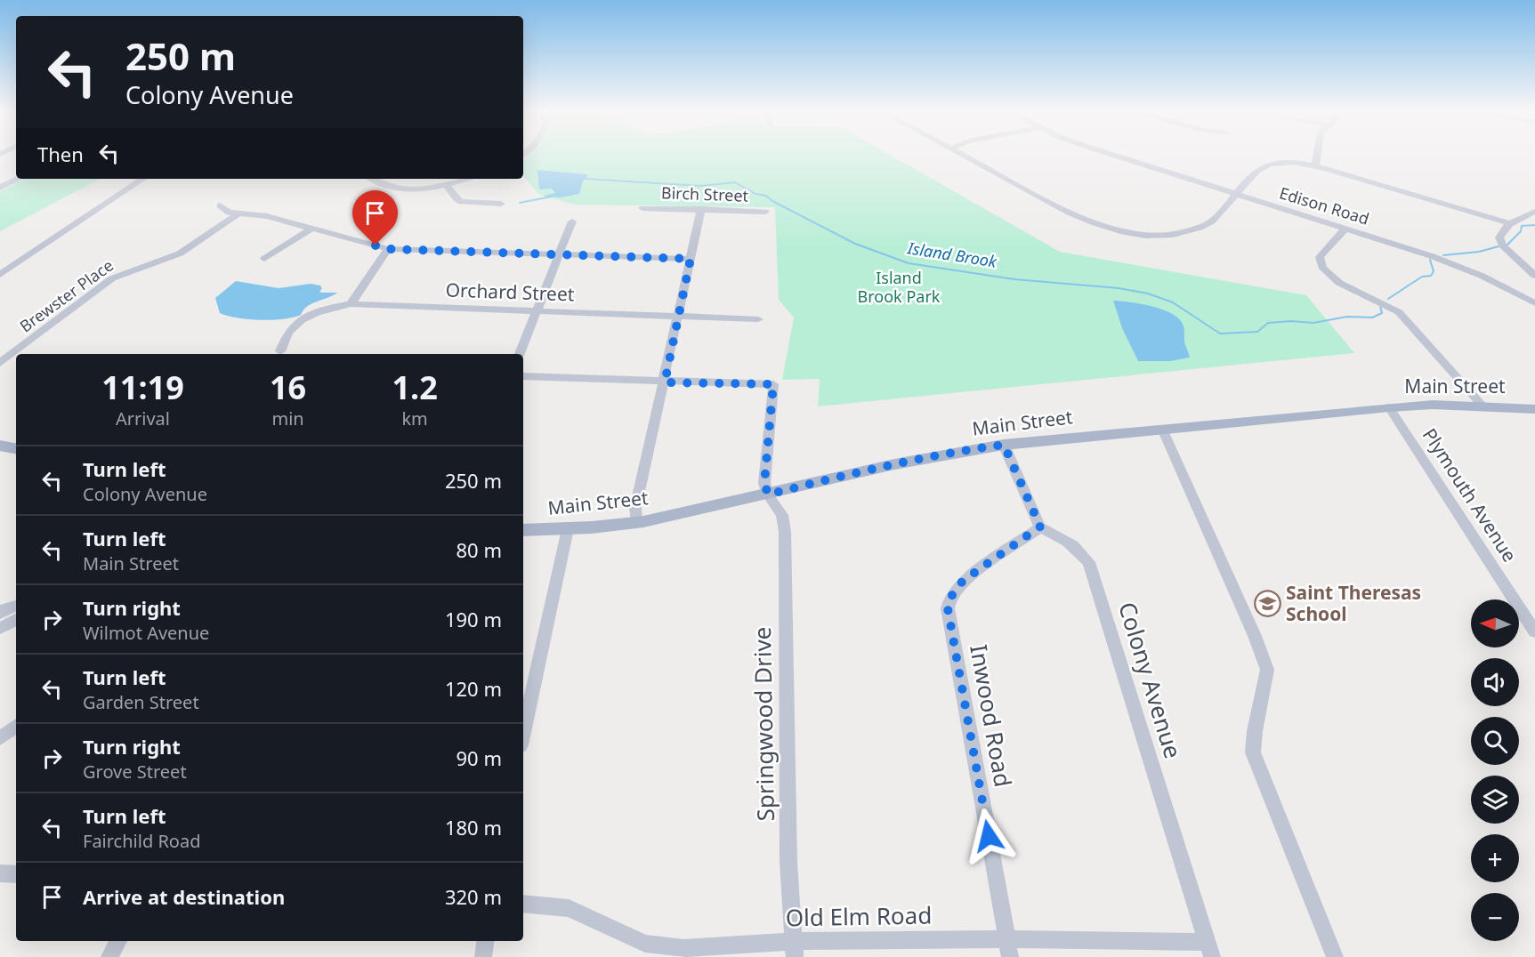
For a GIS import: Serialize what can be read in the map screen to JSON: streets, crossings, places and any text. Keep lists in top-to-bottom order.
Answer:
{
  "streets": {
    "main road": ["Main Street"],
    "street": [
      "Birch Street",
      "Edison Road",
      "Orchard Street",
      "Brewster Place",
      "Plymouth Avenue",
      "Colony Avenue",
      "Inwood Road",
      "Springwood Drive",
      "Old Elm Road"
    ]
  },
  "crossings": [
    ["Main Street", "Plymouth Avenue"],
    ["Main Street", "Springwood Drive"],
    ["Colony Avenue", "Inwood Road"],
    ["Colony Avenue", "Old Elm Road"],
    ["Inwood Road", "Old Elm Road"],
    ["Springwood Drive", "Old Elm Road"]
  ],
  "water": ["Island Brook"],
  "parks": ["Island Brook Park"],
  "places": {
    "school or university": ["Saint Theresas School"]
  },
  "north": "left",
  "page": {
    "turn": ["250 m", "Colony Avenue"],
    "then": "Then",
    "eta": [
      "11:19",
      "Arrival",
      "16",
      "min",
      "1.2",
      "km"
    ],
    "list": [
      {
        "name": "Turn left",
        "note": "Colony Avenue",
        "value": "250 m"
      },
      {
        "name": "Turn left",
        "note": "Main Street",
        "value": "80 m"
      },
      {
        "name": "Turn right",
        "note": "Wilmot Avenue",
        "value": "190 m"
      },
      {
        "name": "Turn left",
        "note": "Garden Street",
        "value": "120 m"
      },
      {
        "name": "Turn right",
        "note": "Grove Street",
        "value": "90 m"
      },
      {
        "name": "Turn left",
        "note": "Fairchild Road",
        "value": "180 m"
      },
      {
        "name": "Arrive at destination",
        "value": "320 m"
      }
    ],
    "map_buttons": ["+", "−"]
  }
}
